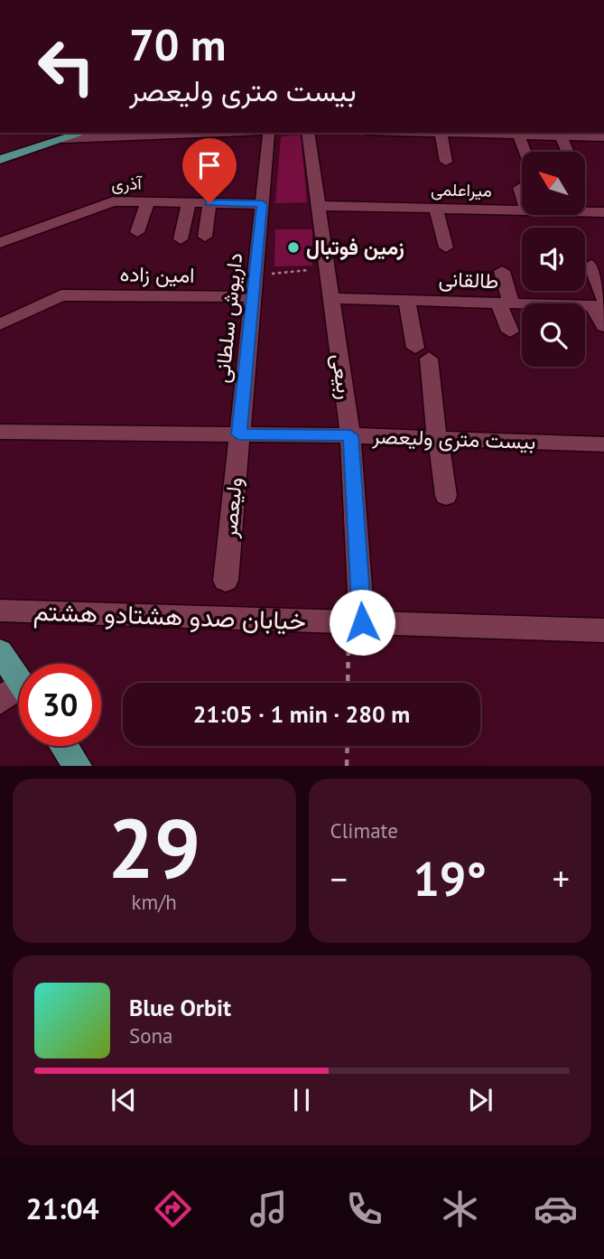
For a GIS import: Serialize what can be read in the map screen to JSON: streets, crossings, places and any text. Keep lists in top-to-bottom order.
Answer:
{
  "streets": {
    "street": [
      "آذری",
      "میراعلمی",
      "امین زاده",
      "طالقانی",
      "داریوش سلطانی",
      "ربیعی",
      "بیست متری ولیعصر",
      "ولیعصر",
      "خیابان صدو هشتادو هشتم"
    ]
  },
  "crossings": [
    ["آذری", "داریوش سلطانی"],
    ["میراعلمی", "ربیعی"],
    ["امین زاده", "داریوش سلطانی"],
    ["طالقانی", "ربیعی"],
    ["داریوش سلطانی", "بیست متری ولیعصر"],
    ["داریوش سلطانی", "ولیعصر"],
    ["ربیعی", "بیست متری ولیعصر"],
    ["ربیعی", "خیابان صدو هشتادو هشتم"],
    ["بیست متری ولیعصر", "ولیعصر"]
  ],
  "places": ["زمین فوتبال"],
  "north": "top left",
  "page": {
    "turn": ["70 m", "بیست متری ولیعصر"],
    "limit": "30",
    "trip": "21:05 · 1 min · 280 m",
    "tile": [
      ["29", "km/h"],
      "Climate"
    ],
    "heat": ["−", "19°", "+"],
    "song": ["Blue Orbit", "Sona"],
    "tabs": "21:04"
  }
}
